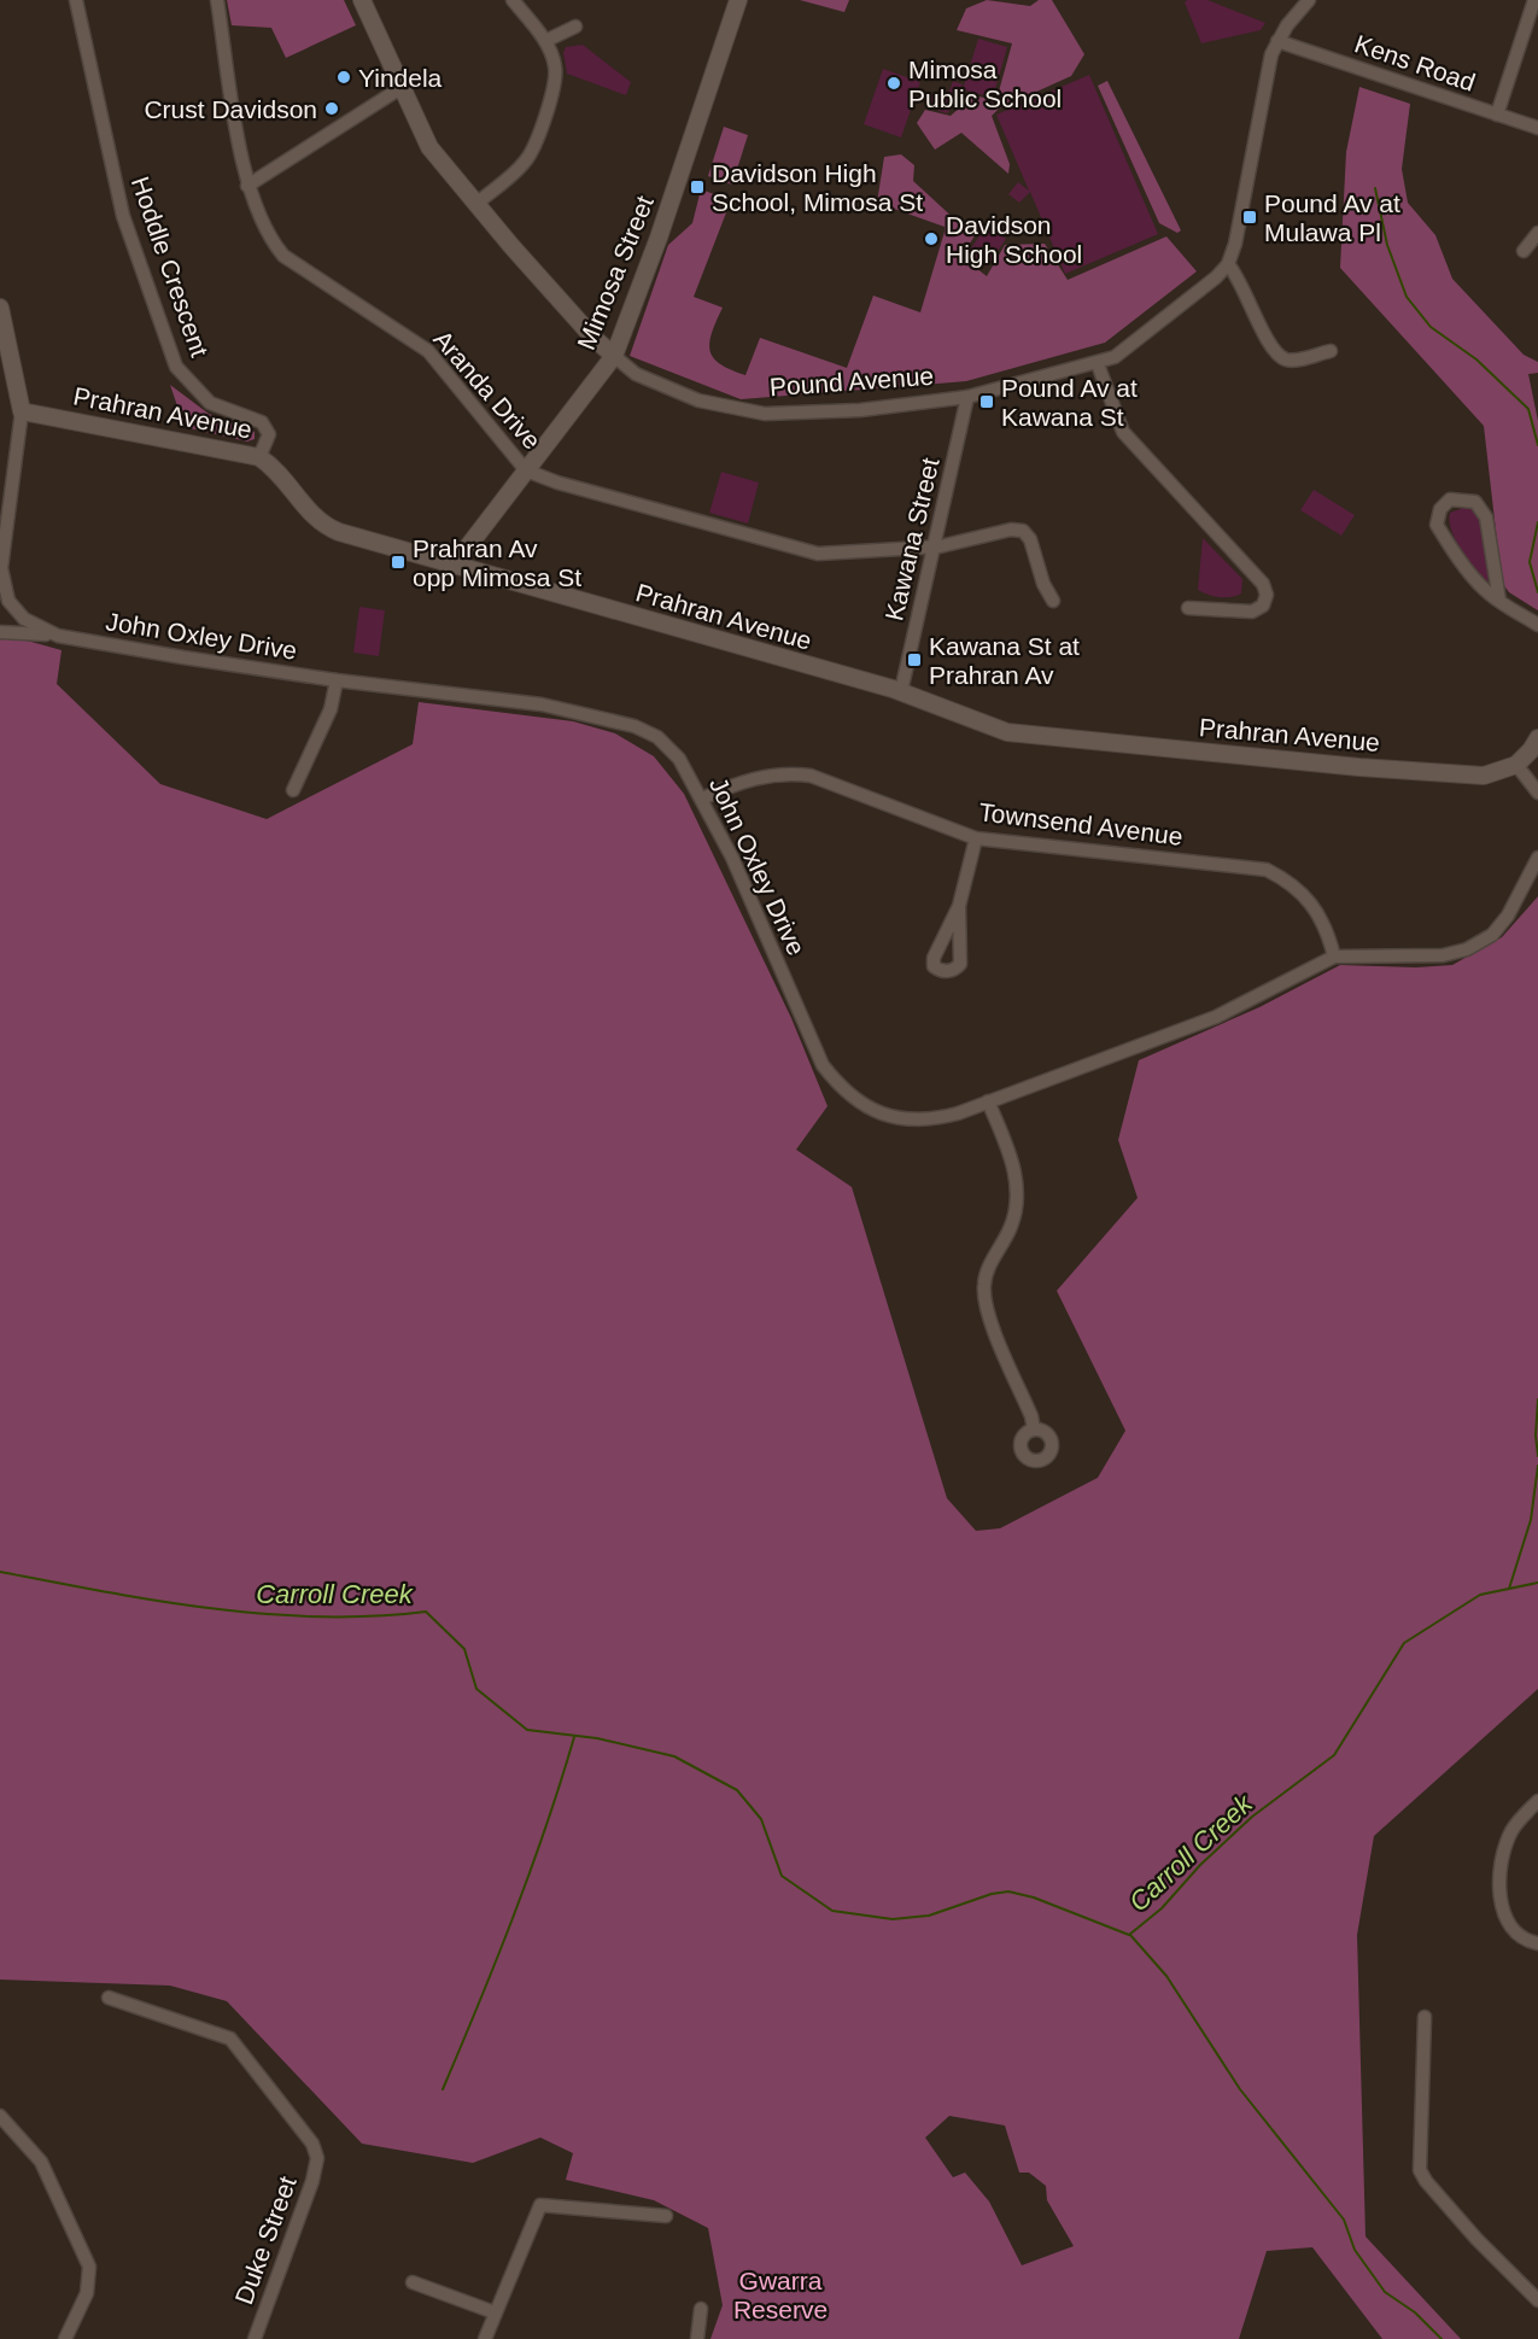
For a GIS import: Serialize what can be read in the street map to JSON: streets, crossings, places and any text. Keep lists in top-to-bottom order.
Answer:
{
  "streets": {
    "street": [
      "Kens Road",
      "Hoddle Crescent",
      "Mimosa Street",
      "Pound Avenue",
      "Aranda Drive",
      "Prahran Avenue",
      "Kawana Street",
      "John Oxley Drive",
      "Townsend Avenue",
      "Duke Street"
    ]
  },
  "crossings": [
    ["Hoddle Crescent", "Prahran Avenue"],
    ["Mimosa Street", "Pound Avenue"],
    ["Mimosa Street", "Aranda Drive"],
    ["Mimosa Street", "Prahran Avenue"],
    ["Pound Avenue", "Kawana Street"],
    ["Aranda Drive", "Kawana Street"],
    ["Prahran Avenue", "Kawana Street"],
    ["Prahran Avenue", "John Oxley Drive"],
    ["John Oxley Drive", "Townsend Avenue"]
  ],
  "water": ["Carroll Creek"],
  "parks": ["Gwarra Reserve"],
  "places": {
    "other": [
      "Yindela",
      "Mimosa Public School",
      "Crust Davidson",
      "Davidson High School"
    ],
    "transit": [
      "Davidson High School, Mimosa St",
      "Pound Av at Mulawa Pl",
      "Pound Av at Kawana St",
      "Prahran Av opp Mimosa St",
      "Kawana St at Prahran Av"
    ]
  }
}
